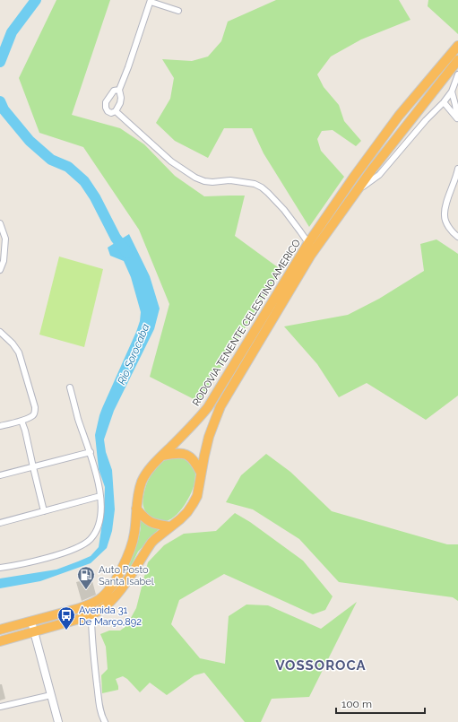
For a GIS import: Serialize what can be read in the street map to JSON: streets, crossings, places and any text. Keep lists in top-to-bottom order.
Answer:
{
  "streets": {
    "highway": ["RODOVIA TENENTE CELESTINO AMERICO"]
  },
  "districts": ["VOSSOROCA"],
  "water": ["Rio Sorocaba"],
  "places": {
    "fuel station": ["Auto Posto Santa Isabel"],
    "bus stop": ["Avenida 31 De Março,892"]
  },
  "scale_bar": "100 m"
}
